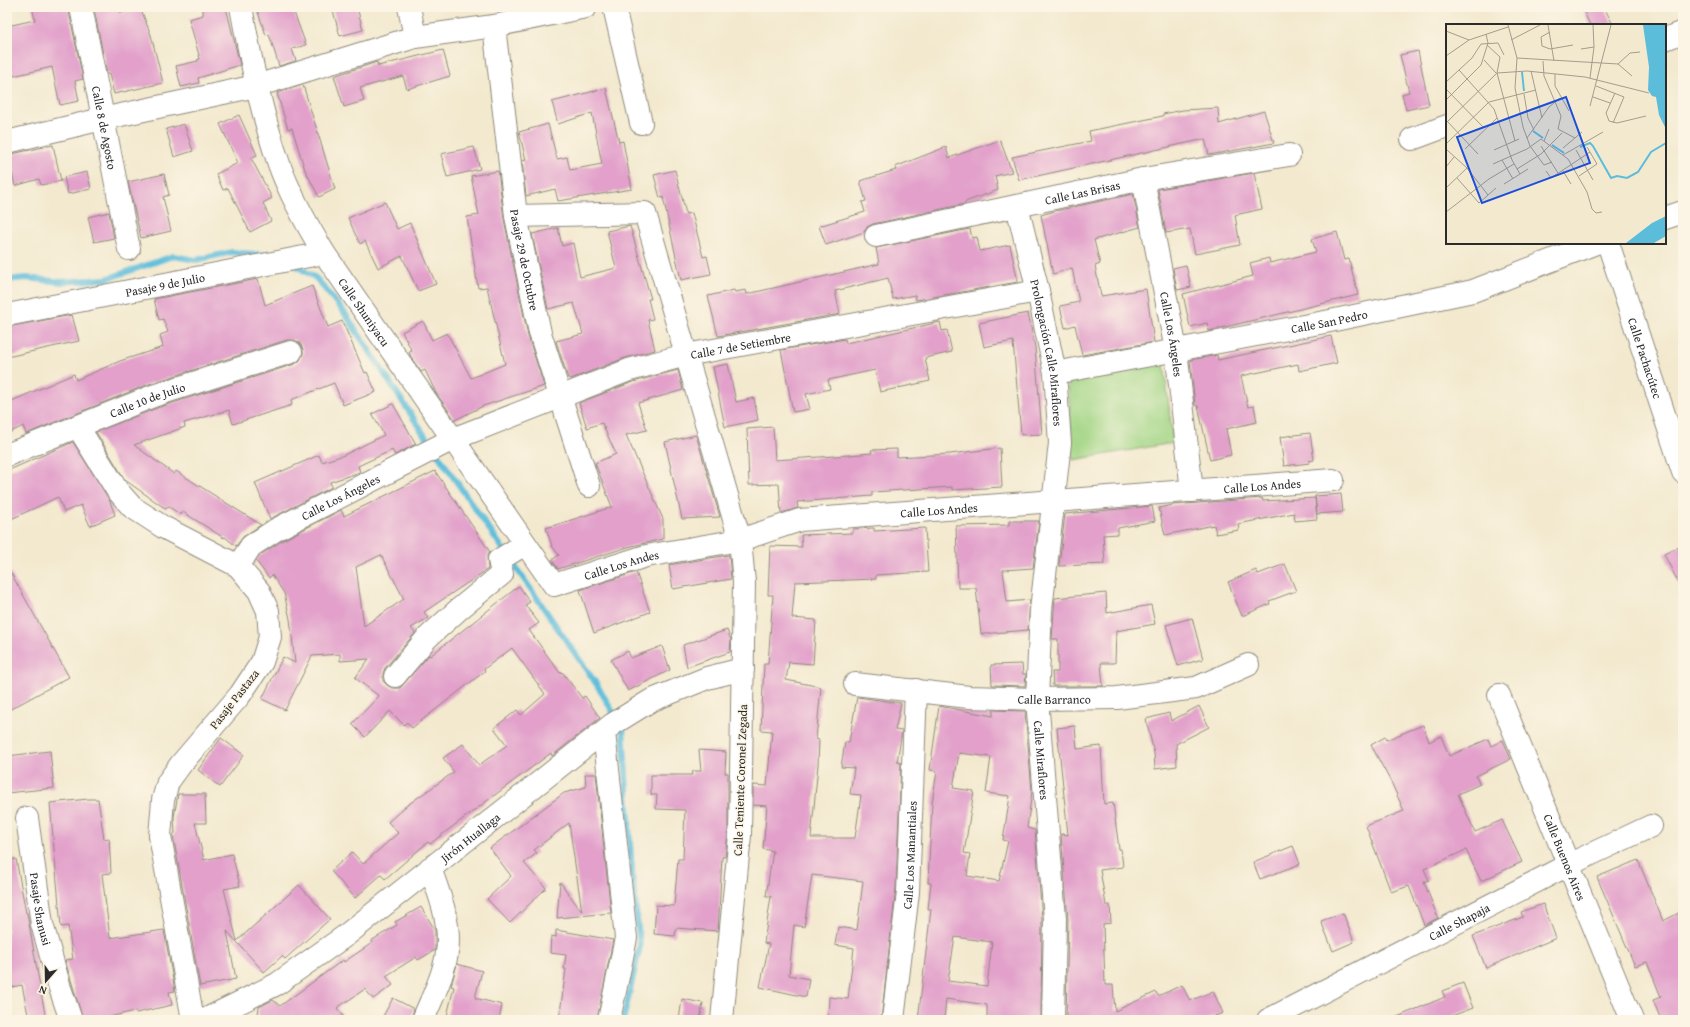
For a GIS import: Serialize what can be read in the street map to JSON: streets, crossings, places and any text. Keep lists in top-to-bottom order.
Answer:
{
  "streets": {
    "street": [
      "Calle 8 de Agosto",
      "Calle Las Brisas",
      "Pasaje 29 de Octubre",
      "Pasaje 9 de Julio",
      "Calle Shuniyacu",
      "Calle San Pedro",
      "Calle Los Ángeles",
      "Calle 7 de Setiembre",
      "Prolongación Calle Miraflores",
      "Calle Pachacútec",
      "Calle 10 de Julio",
      "Calle Los Andes",
      "Calle Barranco",
      "Pasaje Pastaza",
      "Calle Miraflores",
      "Calle Teniente Coronel Zegada",
      "Jirón Huallaga",
      "Calle Los Manantiales",
      "Calle Buenos Aires",
      "Pasaje Shanusi",
      "Calle Shapaja"
    ]
  },
  "crossings": [
    ["Calle Las Brisas", "Calle Los Ángeles"],
    ["Calle Las Brisas", "Prolongación Calle Miraflores"],
    ["Pasaje 29 de Octubre", "Calle 7 de Setiembre"],
    ["Pasaje 29 de Octubre", "Calle Teniente Coronel Zegada"],
    ["Pasaje 9 de Julio", "Calle Shuniyacu"],
    ["Calle Shuniyacu", "Calle Los Ángeles"],
    ["Calle Shuniyacu", "Calle 7 de Setiembre"],
    ["Calle Shuniyacu", "Calle Los Andes"],
    ["Calle San Pedro", "Calle Los Ángeles"],
    ["Calle San Pedro", "Prolongación Calle Miraflores"],
    ["Calle Los Ángeles", "Calle 7 de Setiembre"],
    ["Calle Los Ángeles", "Calle Los Andes"],
    ["Calle Los Ángeles", "Pasaje Pastaza"],
    ["Calle 7 de Setiembre", "Prolongación Calle Miraflores"],
    ["Calle 7 de Setiembre", "Calle Teniente Coronel Zegada"],
    ["Prolongación Calle Miraflores", "Calle Los Andes"],
    ["Prolongación Calle Miraflores", "Calle Miraflores"],
    ["Calle 10 de Julio", "Pasaje Pastaza"],
    ["Calle Los Andes", "Calle Miraflores"],
    ["Calle Los Andes", "Calle Teniente Coronel Zegada"],
    ["Calle Barranco", "Calle Miraflores"],
    ["Calle Barranco", "Calle Los Manantiales"],
    ["Calle Teniente Coronel Zegada", "Jirón Huallaga"],
    ["Calle Buenos Aires", "Calle Shapaja"]
  ],
  "north": "bottom"
}
